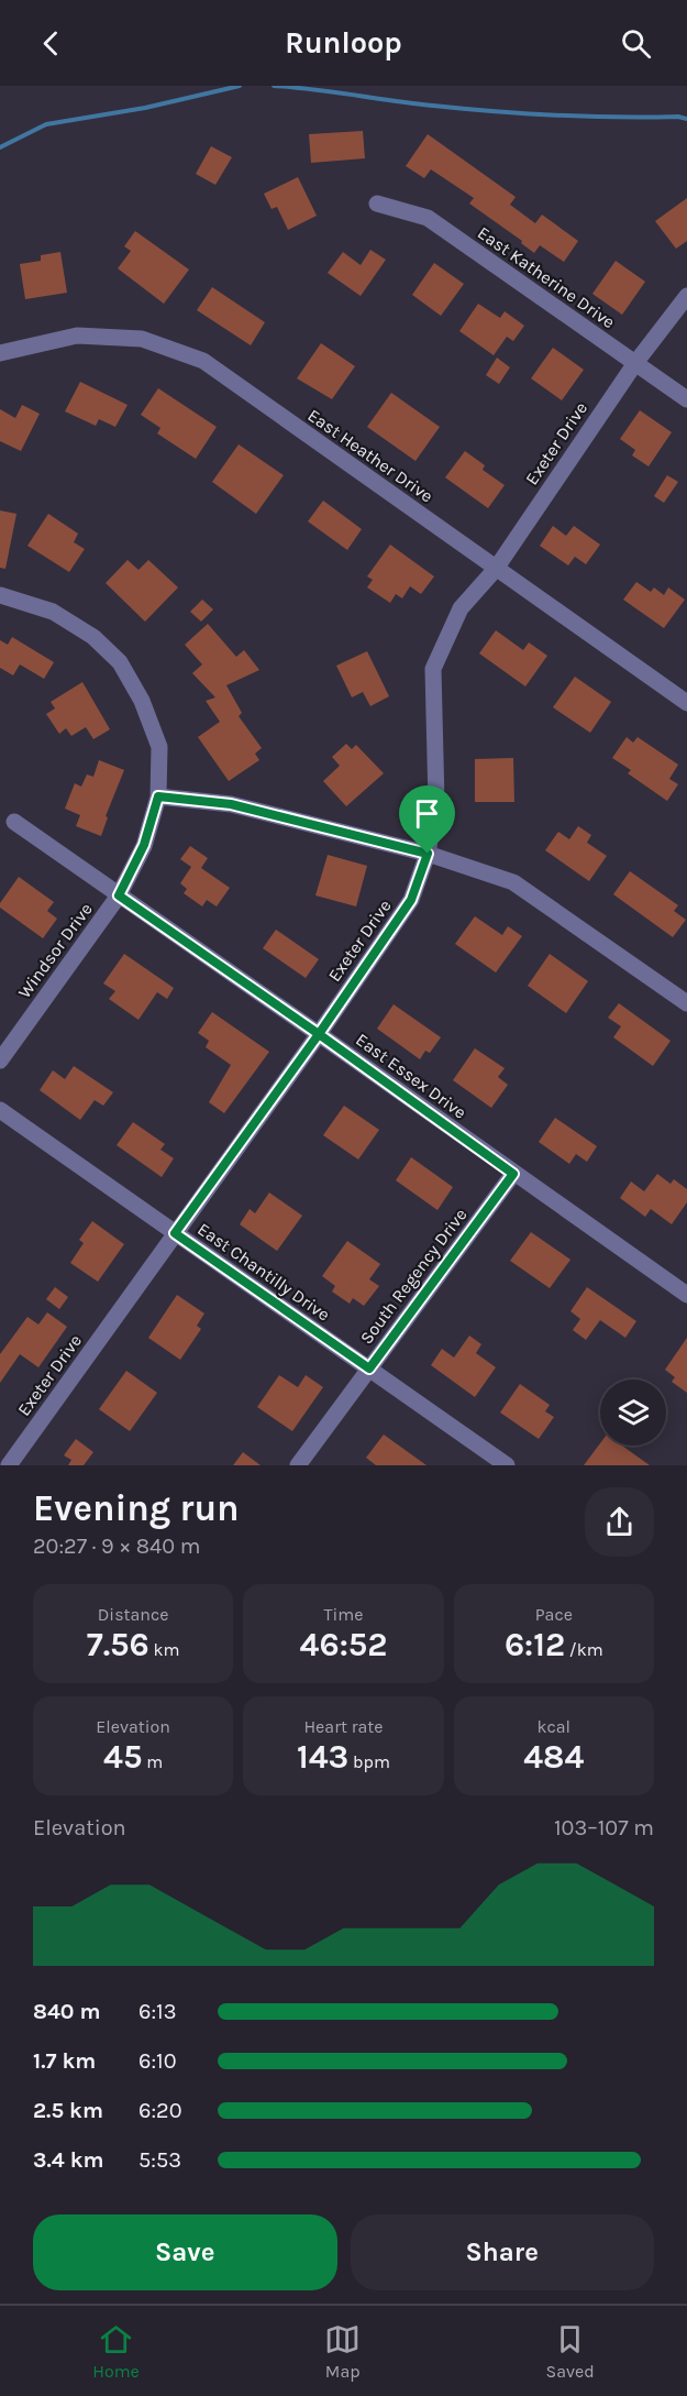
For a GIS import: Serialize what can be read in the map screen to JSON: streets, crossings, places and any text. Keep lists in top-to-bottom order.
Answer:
{
  "streets": {
    "street": [
      "East Katherine Drive",
      "Exeter Drive",
      "East Heather Drive",
      "Windsor Drive",
      "East Essex Drive",
      "East Chantilly Drive",
      "South Regency Drive"
    ]
  },
  "crossings": [
    ["East Katherine Drive", "Exeter Drive"],
    ["Exeter Drive", "East Heather Drive"],
    ["Exeter Drive", "East Essex Drive"],
    ["Exeter Drive", "East Chantilly Drive"],
    ["Windsor Drive", "East Essex Drive"],
    ["East Essex Drive", "South Regency Drive"],
    ["East Chantilly Drive", "South Regency Drive"]
  ],
  "page": {
    "header": "Runloop",
    "heading": ["Evening run", "20:27 · 9 × 840 m"],
    "stats": [
      ["Distance", "7.56 km"],
      ["Time", "46:52"],
      ["Pace", "6:12 /km"],
      ["Elevation", "45 m"],
      ["Heart rate", "143 bpm"],
      ["kcal", "484"]
    ],
    "chart": ["Elevation", "103–107 m"],
    "list": [
      {
        "name": "840 m",
        "note": "6:13"
      },
      {
        "name": "1.7 km",
        "note": "6:10"
      },
      {
        "name": "2.5 km",
        "note": "6:20"
      },
      {
        "name": "3.4 km",
        "note": "5:53"
      }
    ],
    "buttons": ["Save", "Share"],
    "tabs": ["Home", "Map", "Saved"]
  }
}
